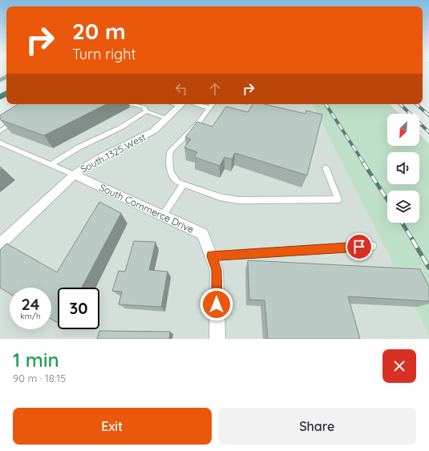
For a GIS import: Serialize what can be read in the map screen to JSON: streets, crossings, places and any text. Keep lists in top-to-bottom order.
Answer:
{
  "streets": {
    "street": ["South 1325 West", "South Commerce Drive"]
  },
  "crossings": [
    ["South 1325 West", "South Commerce Drive"]
  ],
  "north": "bottom left",
  "page": {
    "turn": ["20 m", "Turn right"],
    "speed": "24 km/h",
    "limit": "30",
    "heading": ["1 min", "90 m · 18:15"],
    "buttons": ["Exit", "Share"]
  }
}
